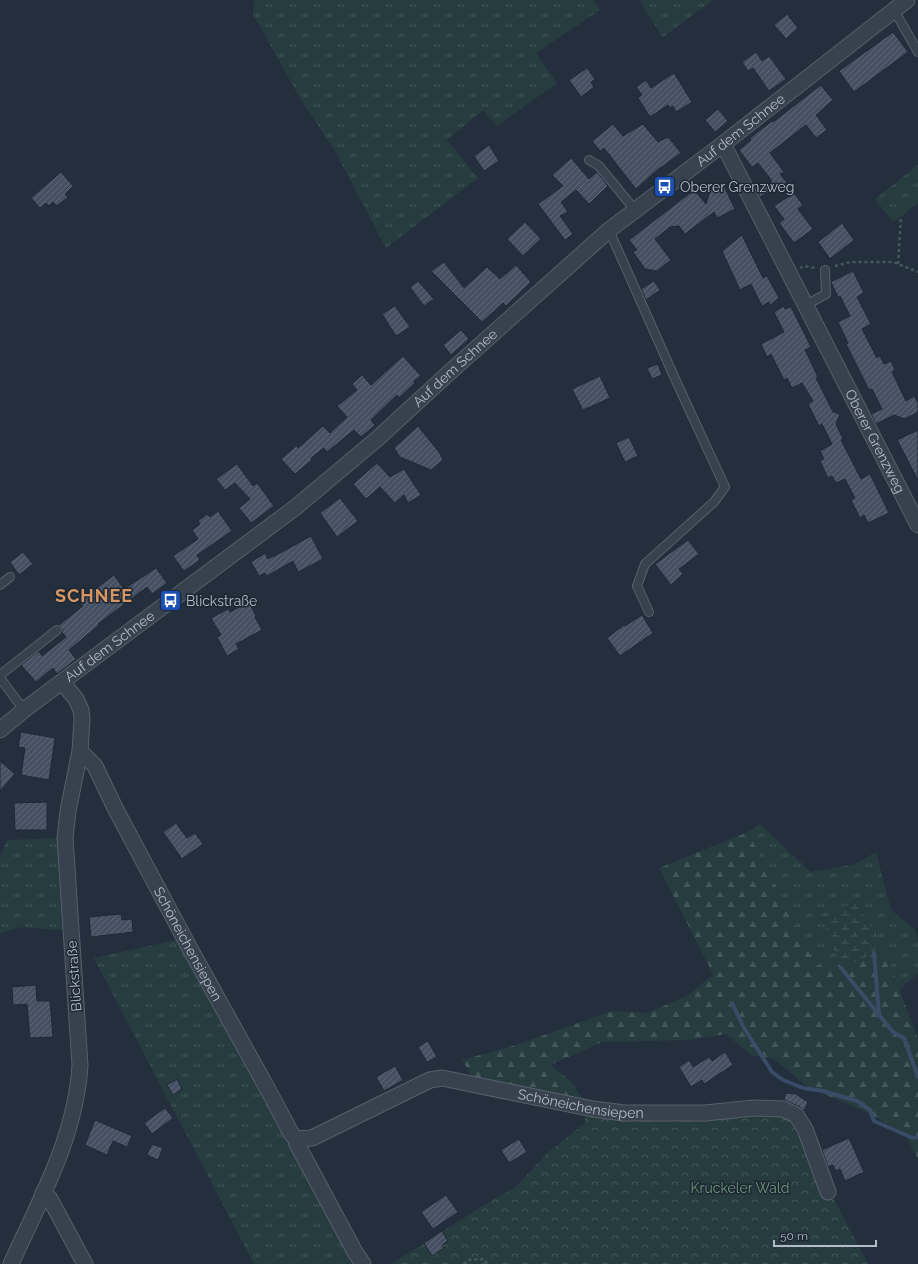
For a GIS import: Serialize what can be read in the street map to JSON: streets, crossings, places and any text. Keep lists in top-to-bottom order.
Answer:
{
  "streets": {
    "street": [
      "Auf dem Schnee",
      "Oberer Grenzweg",
      "Schöneichensiepen",
      "Blickstraße"
    ]
  },
  "crossings": [
    ["Auf dem Schnee", "Oberer Grenzweg"],
    ["Auf dem Schnee", "Blickstraße"],
    ["Schöneichensiepen", "Blickstraße"]
  ],
  "districts": ["SCHNEE"],
  "parks": ["Kruckeler Wald"],
  "places": {
    "bus stop": ["Oberer Grenzweg", "Blickstraße"]
  },
  "scale_bar": "50 m"
}
